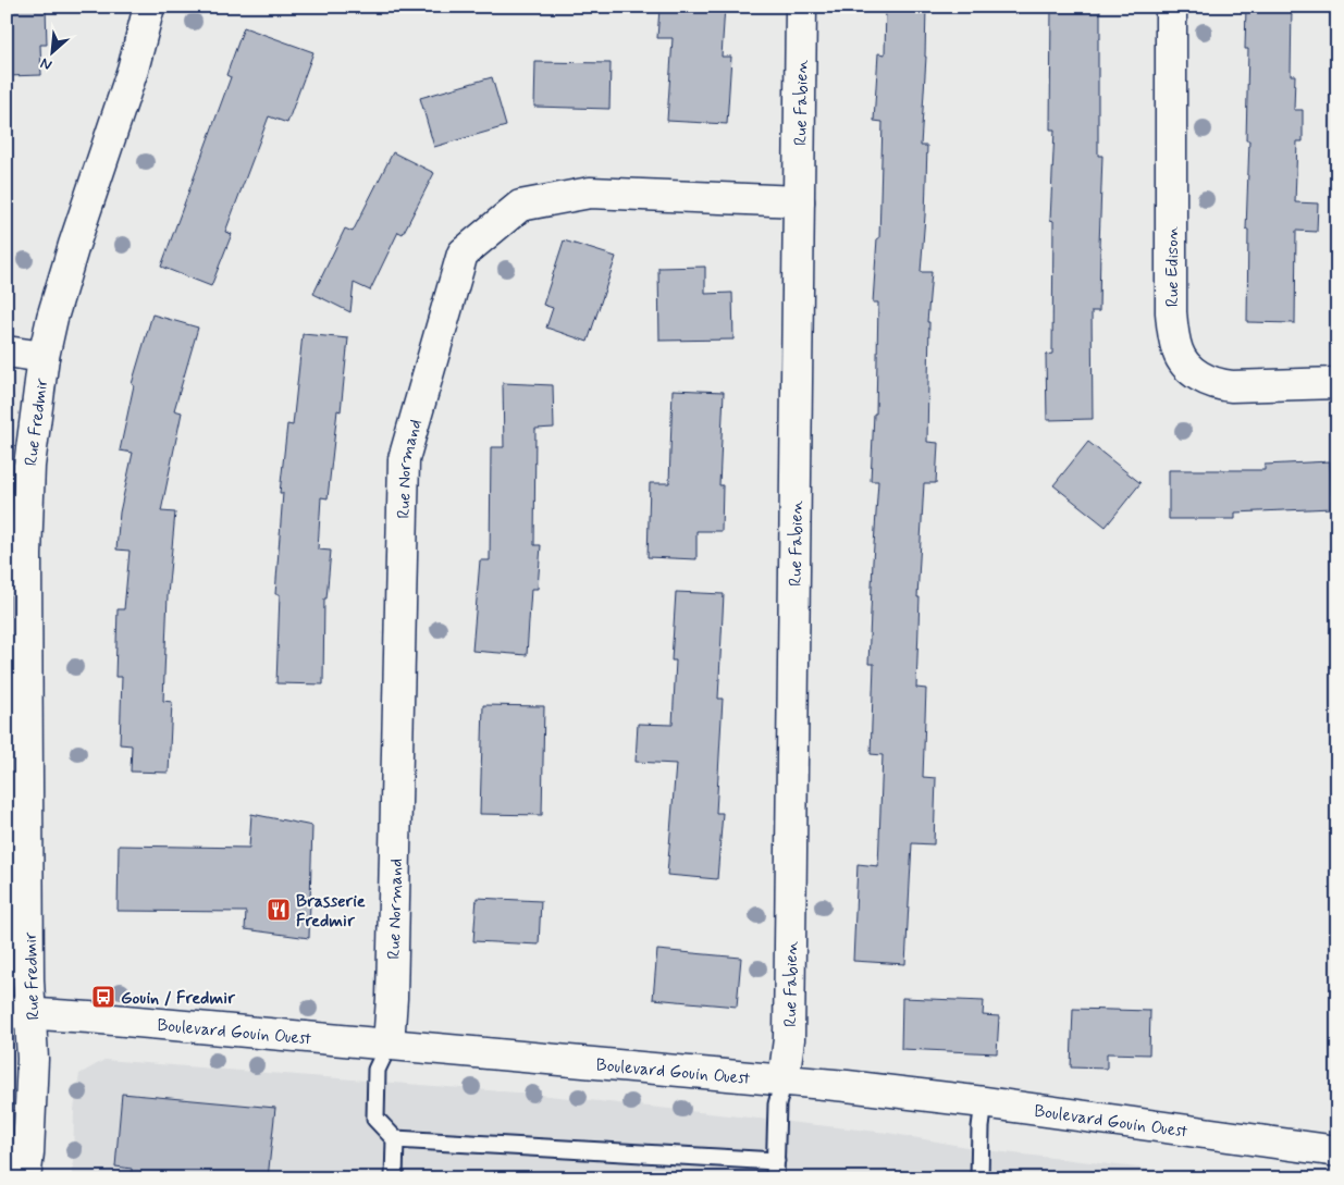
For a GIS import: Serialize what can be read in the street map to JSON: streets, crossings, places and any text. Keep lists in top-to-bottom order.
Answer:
{
  "streets": {
    "street": [
      "Rue Fabien",
      "Rue Edison",
      "Rue Fredmir",
      "Rue Normand",
      "Boulevard Gouin Ouest"
    ]
  },
  "crossings": [
    ["Rue Fabien", "Rue Normand"],
    ["Rue Fabien", "Boulevard Gouin Ouest"],
    ["Rue Fredmir", "Boulevard Gouin Ouest"],
    ["Rue Normand", "Boulevard Gouin Ouest"]
  ],
  "places": {
    "restaurant": ["Brasserie Fredmir"],
    "bus stop": ["Gouin / Fredmir"]
  },
  "north": "bottom left"
}
